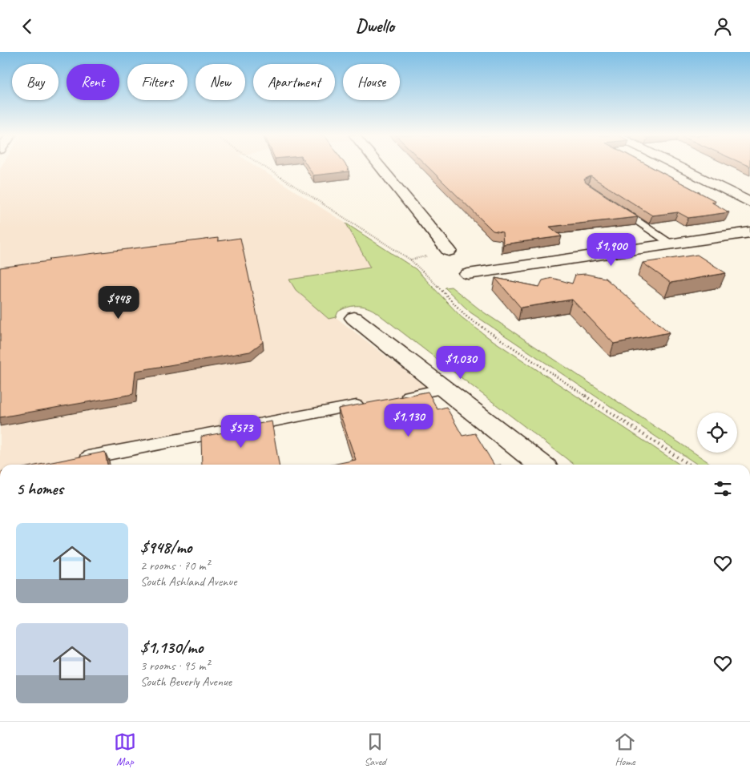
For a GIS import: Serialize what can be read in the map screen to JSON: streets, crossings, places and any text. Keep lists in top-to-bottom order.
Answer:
{
  "page": {
    "header": "Dwello",
    "chip": [
      "Buy",
      "Rent",
      "Filters",
      "New",
      "Apartment",
      "House"
    ],
    "price": [
      "$1,900",
      "$948",
      "$1,030",
      "$1,130",
      "$573"
    ],
    "heading": "5 homes",
    "list": [
      {
        "name": "$948/mo",
        "note": "2 rooms · 70 m² · South Ashland Avenue"
      },
      {
        "name": "$1,130/mo",
        "note": "3 rooms · 95 m² · South Beverly Avenue"
      }
    ],
    "tabs": ["Map", "Saved", "Home"]
  }
}
